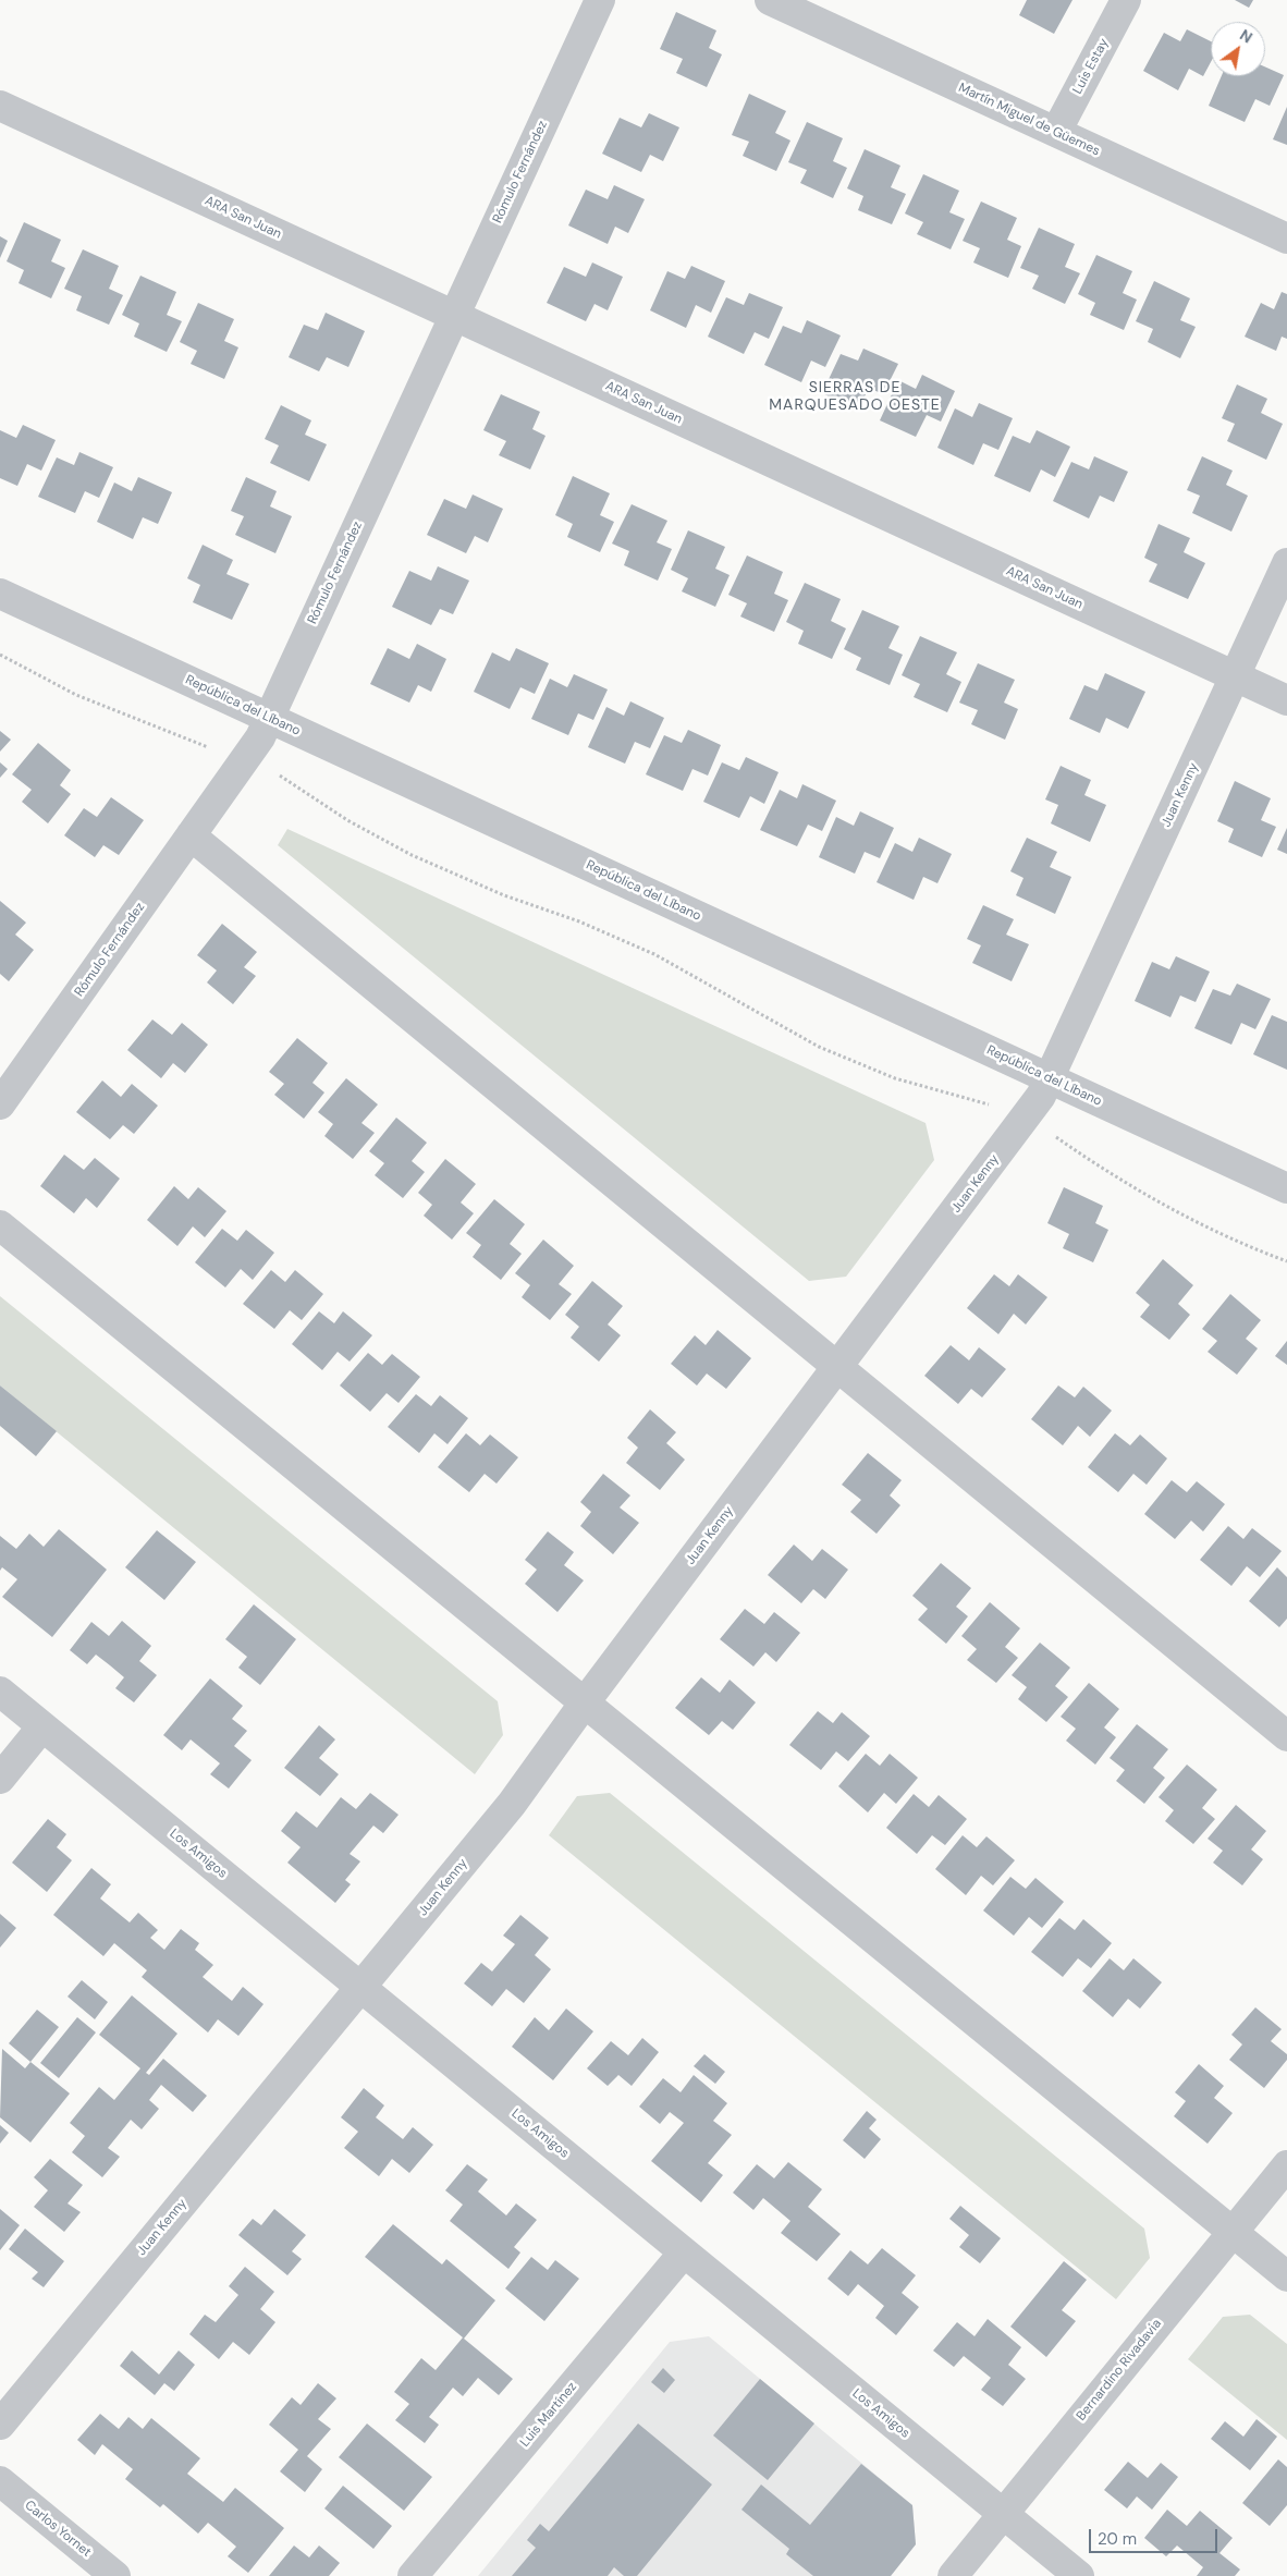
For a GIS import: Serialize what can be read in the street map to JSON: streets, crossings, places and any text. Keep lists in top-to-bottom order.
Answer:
{
  "streets": {
    "street": [
      "Luis Estay",
      "Martín Miguel de Güemes",
      "Rómulo Fernández",
      "ARA San Juan",
      "República del Líbano",
      "Juan Kenny",
      "Los Amigos",
      "Bernardino Rivadavia",
      "Luis Martínez",
      "Carlos Yornet"
    ]
  },
  "crossings": [
    ["Luis Estay", "Martín Miguel de Güemes"],
    ["Rómulo Fernández", "ARA San Juan"],
    ["Rómulo Fernández", "República del Líbano"],
    ["ARA San Juan", "Juan Kenny"],
    ["República del Líbano", "Juan Kenny"],
    ["Juan Kenny", "Los Amigos"],
    ["Los Amigos", "Bernardino Rivadavia"],
    ["Los Amigos", "Luis Martínez"]
  ],
  "districts": ["SIERRAS DE MARQUESADO OESTE"],
  "scale_bar": "20 m",
  "north": "top right"
}
